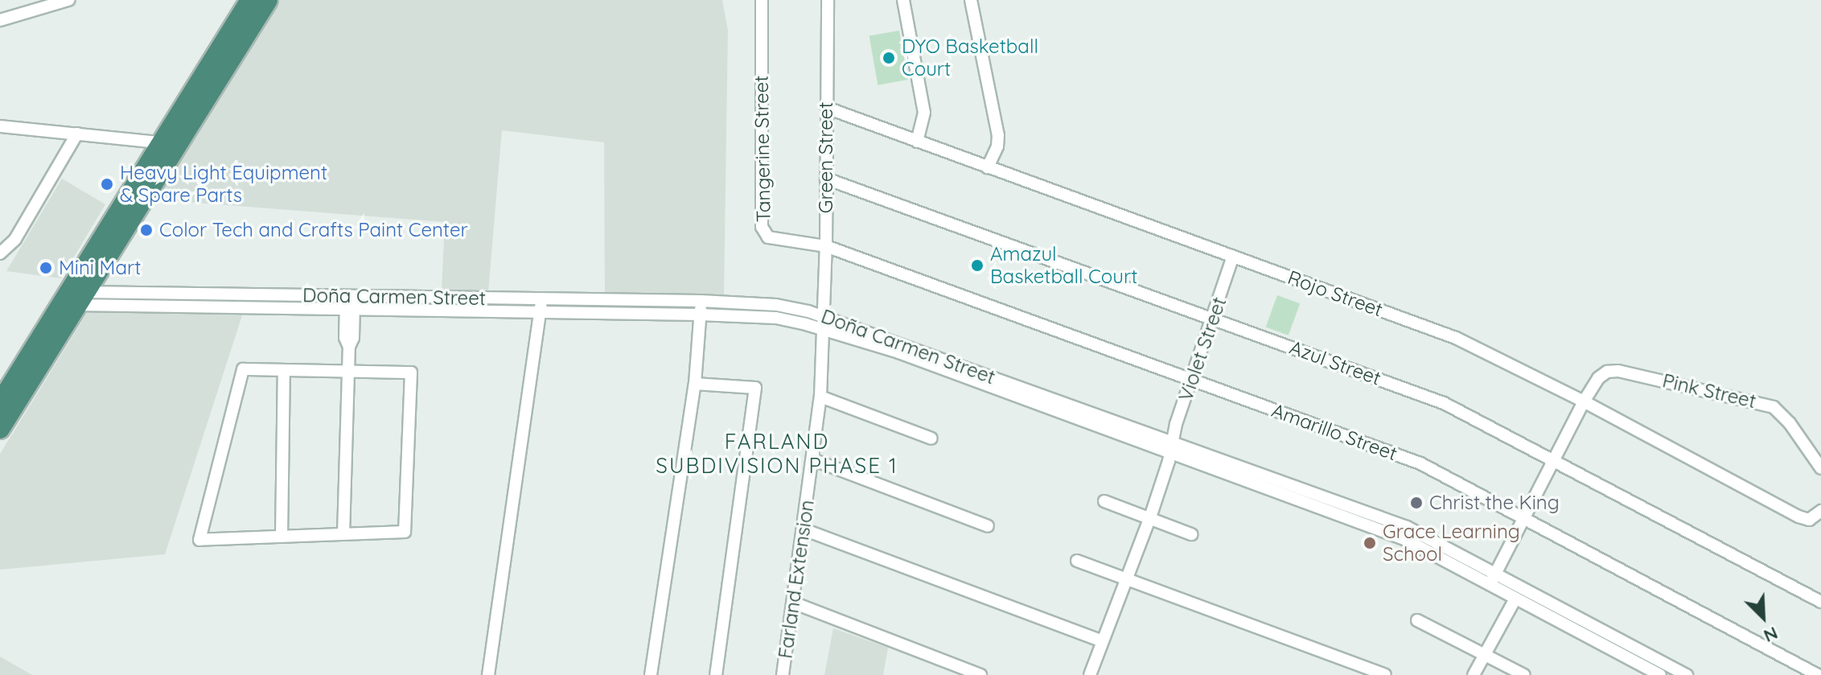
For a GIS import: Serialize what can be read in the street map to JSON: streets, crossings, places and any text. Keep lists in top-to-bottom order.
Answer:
{
  "streets": {
    "street": [
      "Tangerine Street",
      "Green Street",
      "Rojo Street",
      "Doña Carmen Street",
      "Violet Street",
      "Azul Street",
      "Pink Street",
      "Amarillo Street",
      "Farland Extension"
    ]
  },
  "crossings": [
    ["Tangerine Street", "Green Street"],
    ["Tangerine Street", "Amarillo Street"],
    ["Green Street", "Rojo Street"],
    ["Green Street", "Doña Carmen Street"],
    ["Green Street", "Azul Street"],
    ["Green Street", "Amarillo Street"],
    ["Green Street", "Farland Extension"],
    ["Rojo Street", "Violet Street"],
    ["Rojo Street", "Pink Street"],
    ["Doña Carmen Street", "Violet Street"],
    ["Doña Carmen Street", "Farland Extension"],
    ["Violet Street", "Azul Street"],
    ["Violet Street", "Amarillo Street"]
  ],
  "districts": ["FARLAND SUBDIVISION PHASE 1"],
  "places": [
    "DYO Basketball Court",
    "Heavy Light Equipment & Spare Parts",
    "Color Tech and Crafts Paint Center",
    "Amazul Basketball Court",
    "Mini Mart",
    "Christ the King",
    "Grace Learning School"
  ],
  "north": "bottom right"
}
